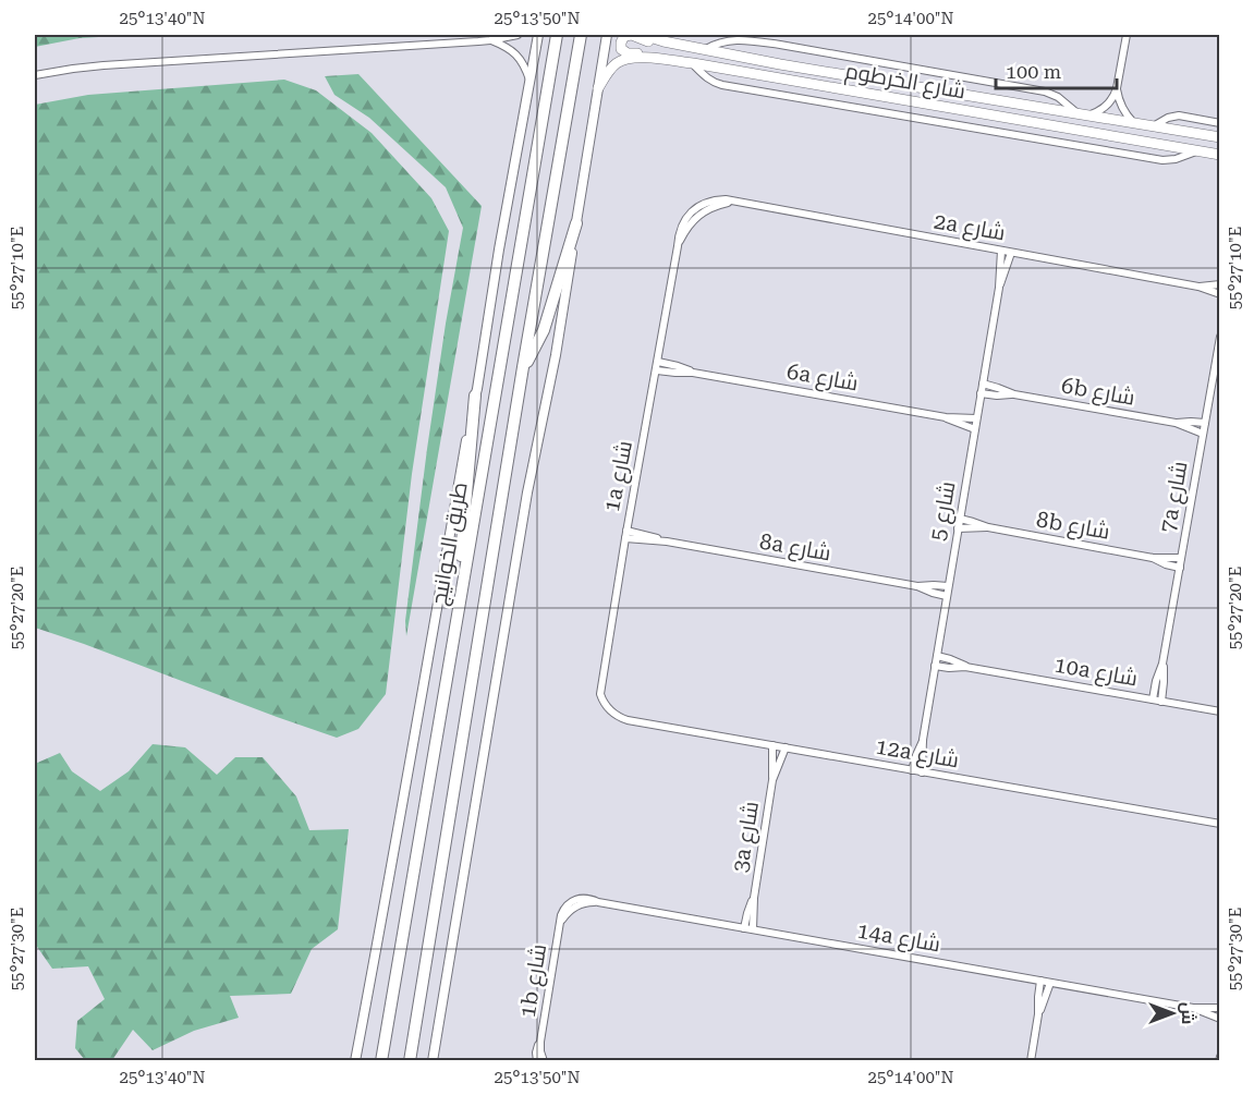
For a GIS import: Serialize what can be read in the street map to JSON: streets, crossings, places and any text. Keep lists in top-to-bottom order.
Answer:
{
  "streets": {
    "highway": ["طريق الخوانيج"],
    "main road": ["شارع الخرطوم"],
    "street": [
      "2a شارع",
      "6a شارع",
      "6b شارع",
      "1a شارع",
      "7a شارع",
      "شارع 5",
      "8b شارع",
      "8a شارع",
      "10a شارع",
      "12a شارع",
      "3a شارع",
      "14a شارع",
      "1b شارع"
    ]
  },
  "crossings": [
    ["2a شارع", "1a شارع"],
    ["2a شارع", "شارع 5"],
    ["6a شارع", "1a شارع"],
    ["6a شارع", "شارع 5"],
    ["6b شارع", "7a شارع"],
    ["6b شارع", "شارع 5"],
    ["1a شارع", "8a شارع"],
    ["1a شارع", "12a شارع"],
    ["7a شارع", "8b شارع"],
    ["7a شارع", "10a شارع"],
    ["شارع 5", "8b شارع"],
    ["شارع 5", "8a شارع"],
    ["شارع 5", "10a شارع"],
    ["شارع 5", "12a شارع"],
    ["12a شارع", "3a شارع"],
    ["3a شارع", "14a شارع"],
    ["14a شارع", "1b شارع"]
  ],
  "scale_bar": "100 m",
  "north": "right",
  "coordinates": [
    "25°13'40\"N",
    "25°13'50\"N",
    "25°14'00\"N",
    "55°27'10\"E",
    "55°27'20\"E",
    "55°27'30\"E"
  ]
}
